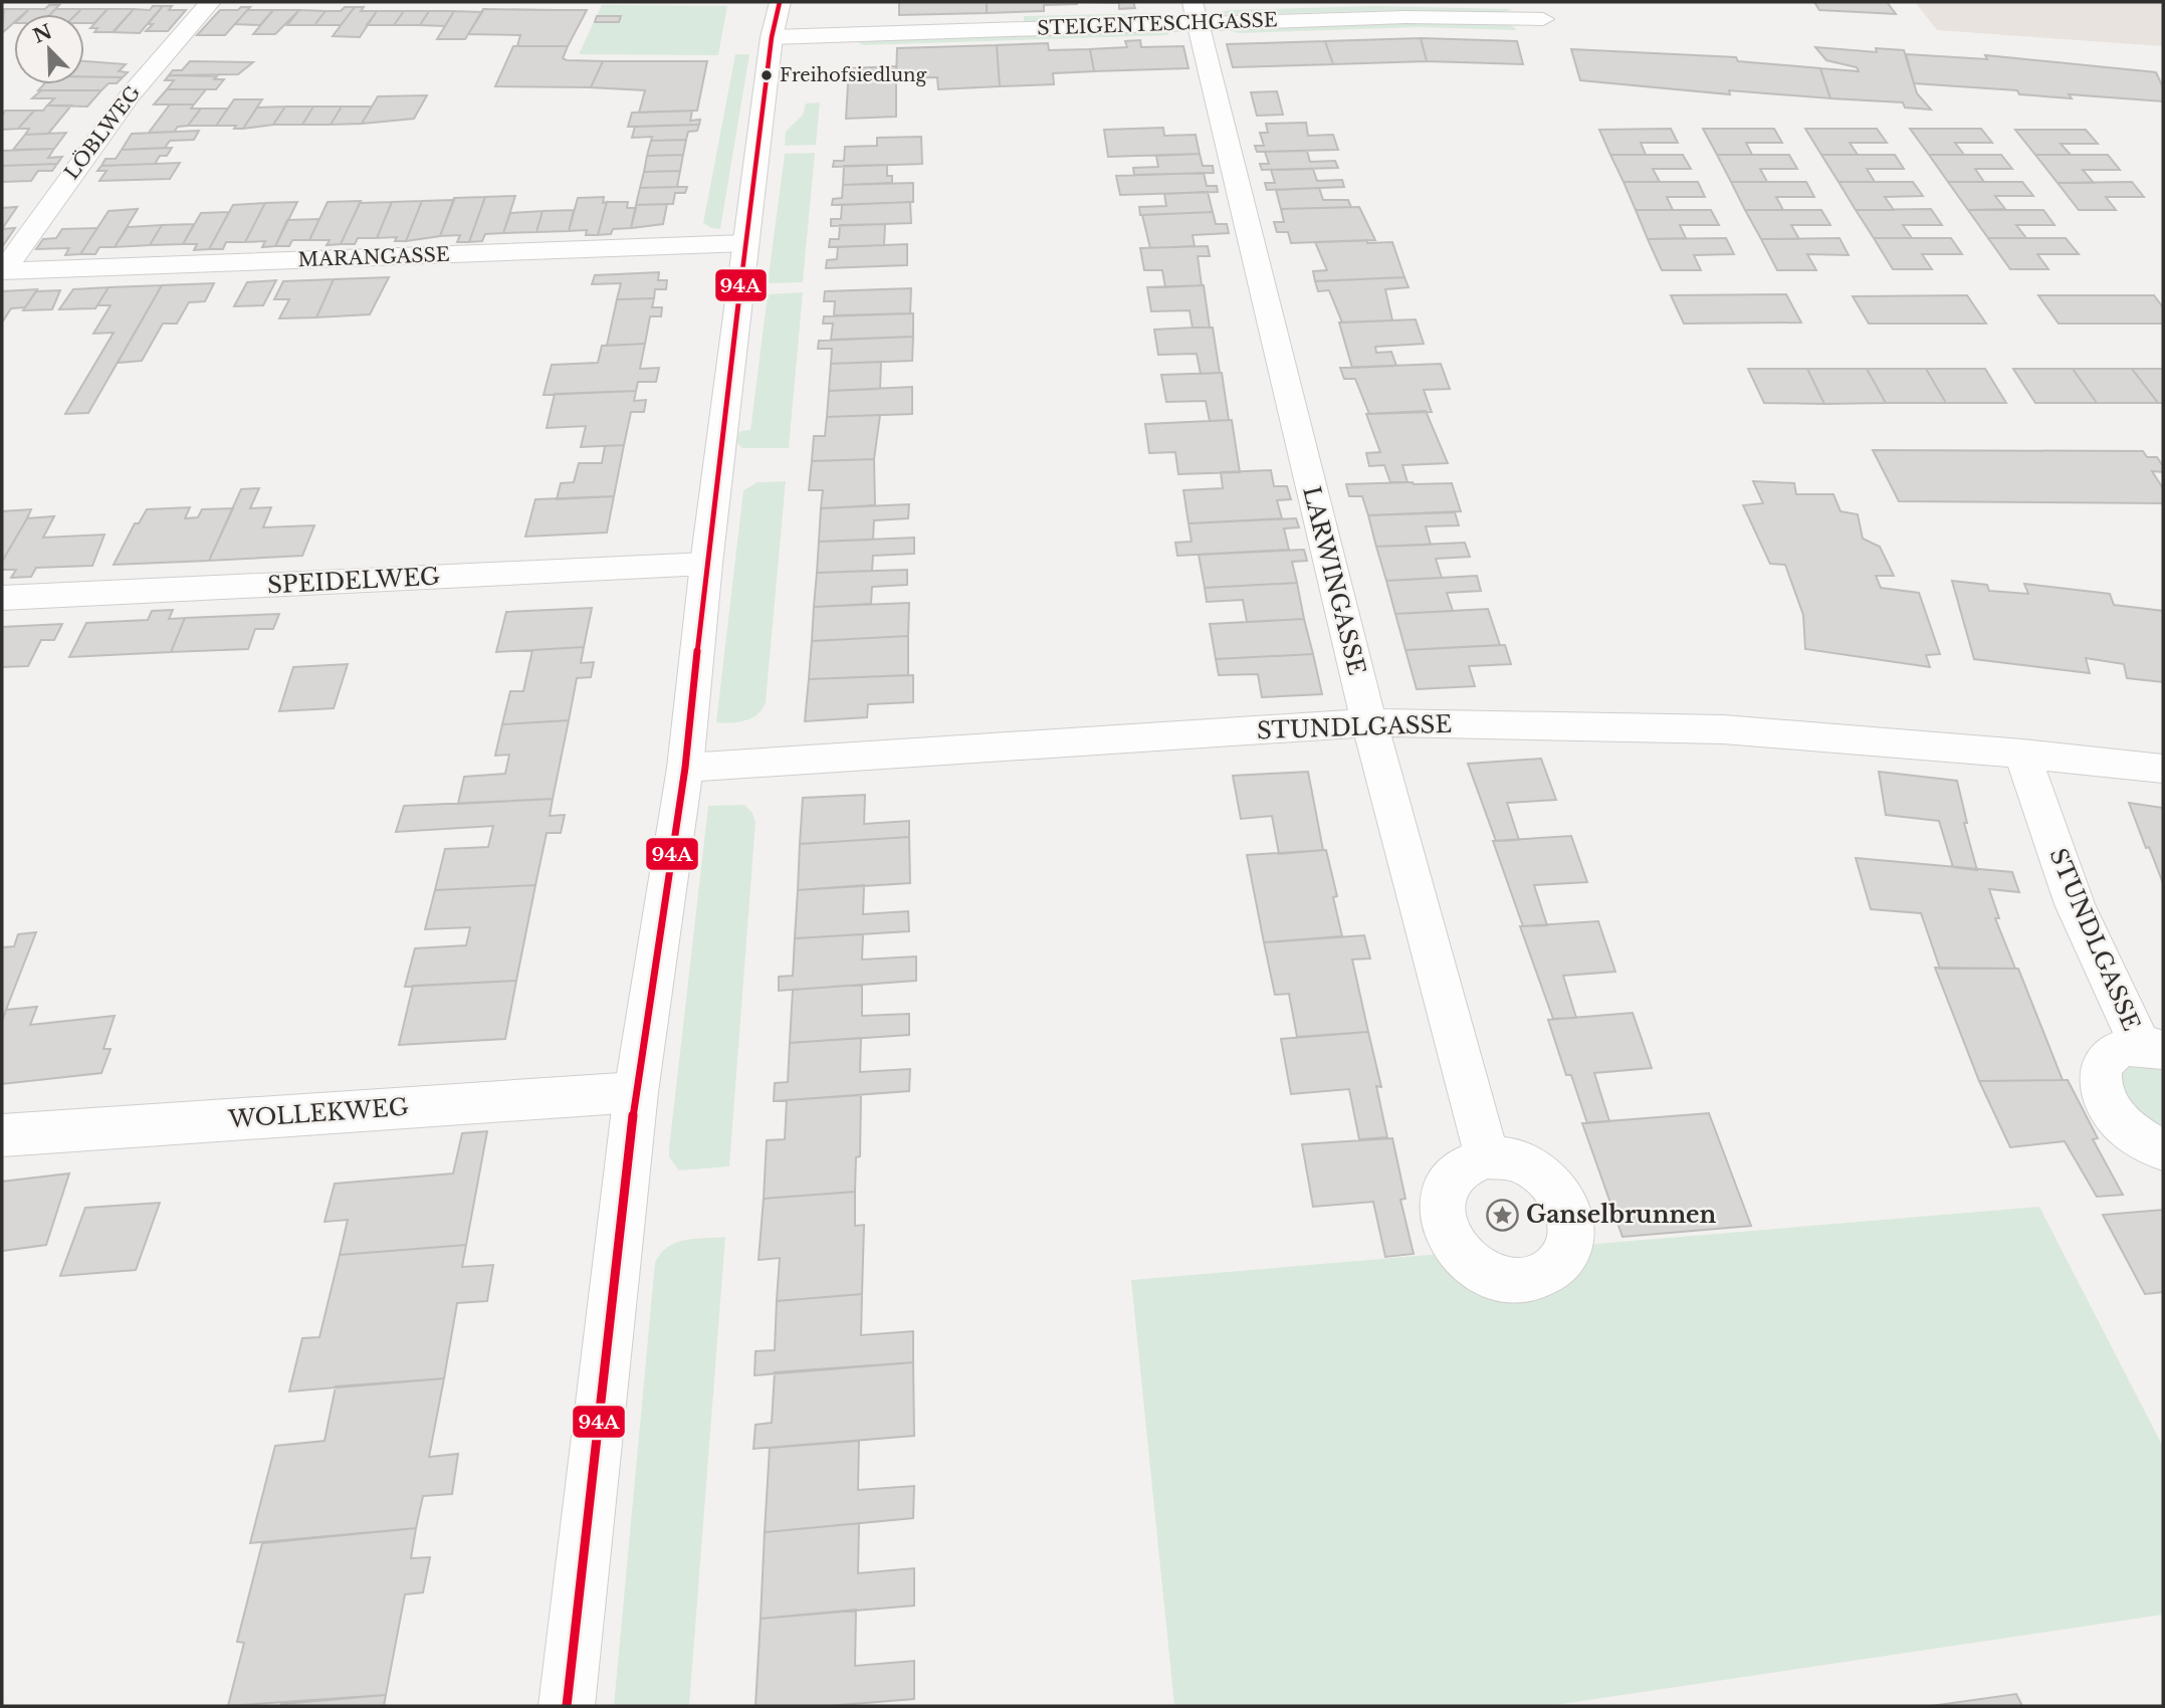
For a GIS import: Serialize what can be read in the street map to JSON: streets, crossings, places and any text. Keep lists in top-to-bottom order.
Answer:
{
  "streets": {
    "street": [
      "STEIGENTESCHGASSE",
      "LÖBLWEG",
      "MARANGASSE",
      "SPEIDELWEG",
      "LARWINGASSE",
      "STUNDLGASSE",
      "WOLLEKWEG"
    ]
  },
  "crossings": [
    ["STEIGENTESCHGASSE", "LARWINGASSE"],
    ["LÖBLWEG", "MARANGASSE"],
    ["LARWINGASSE", "STUNDLGASSE"]
  ],
  "places": {
    "other": ["Freihofsiedlung"],
    "place": ["Ganselbrunnen"]
  },
  "lines": ["transit line 94A"],
  "north": "top left"
}
